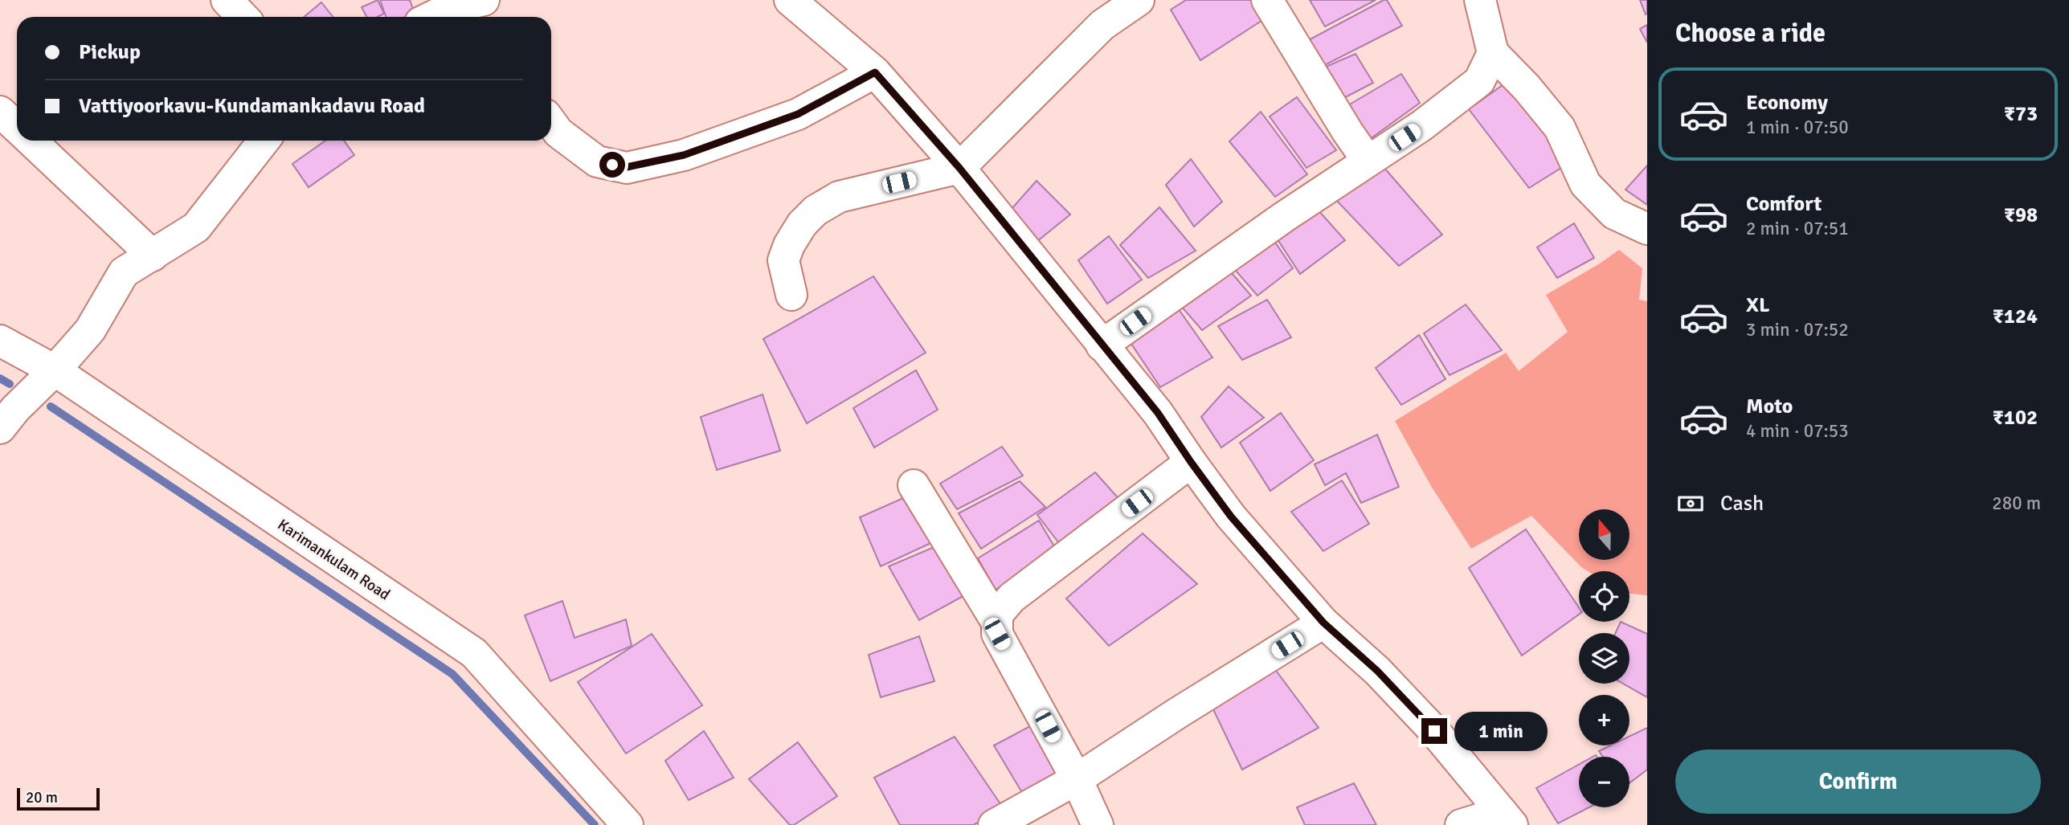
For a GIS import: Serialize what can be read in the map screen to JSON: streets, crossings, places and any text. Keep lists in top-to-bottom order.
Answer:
{
  "streets": {
    "street": ["Karimankulam Road"]
  },
  "scale_bar": "20 m",
  "north": "top",
  "page": {
    "heading": "Choose a ride",
    "banner": ["Pickup", "Vattiyoorkavu-Kundamankadavu Road"],
    "list": [
      {
        "name": "Economy",
        "note": "1 min · 07:50",
        "value": "₹73"
      },
      {
        "name": "Comfort",
        "note": "2 min · 07:51",
        "value": "₹98"
      },
      {
        "name": "XL",
        "note": "3 min · 07:52",
        "value": "₹124"
      },
      {
        "name": "Moto",
        "note": "4 min · 07:53",
        "value": "₹102"
      }
    ],
    "pay": ["Cash", "280 m"],
    "map_buttons": ["+", "−"],
    "bubble": "1 min",
    "buttons": "Confirm",
    "scale": "20 m"
  }
}
